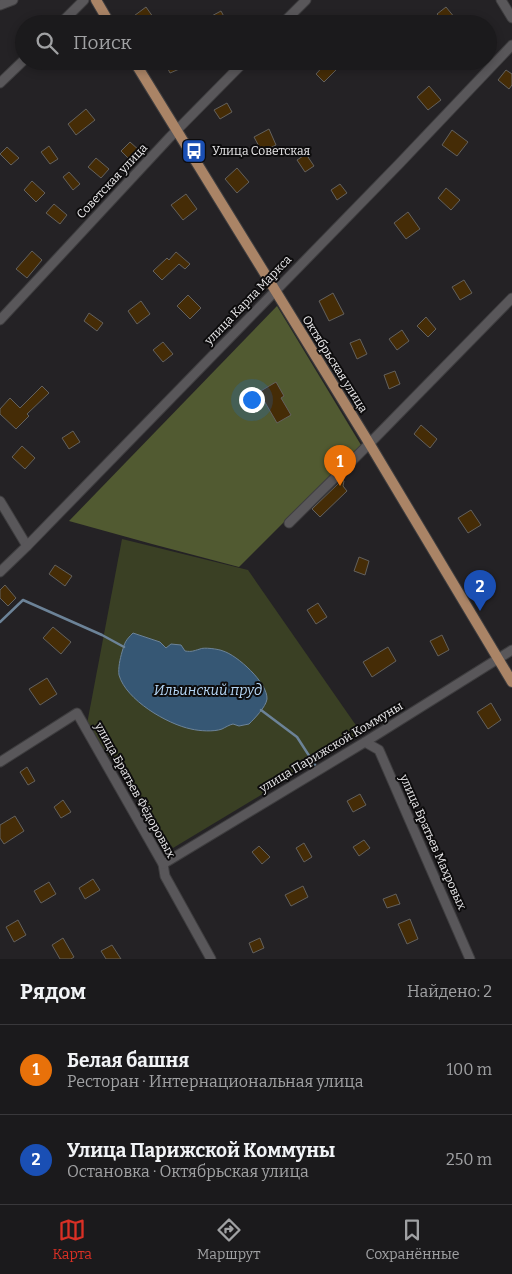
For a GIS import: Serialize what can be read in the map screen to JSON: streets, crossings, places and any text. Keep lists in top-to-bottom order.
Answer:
{
  "streets": {
    "main road": ["Октябрьская улица"],
    "street": [
      "Советская улица",
      "улица Карла Маркса",
      "улица Парижской Коммуны",
      "улица Братьев Фёдоровых",
      "улица Братьев Махровых"
    ]
  },
  "crossings": [
    ["Советская улица", "Октябрьская улица"],
    ["улица Карла Маркса", "Октябрьская улица"],
    ["Октябрьская улица", "улица Парижской Коммуны"],
    ["улица Парижской Коммуны", "улица Братьев Фёдоровых"],
    ["улица Парижской Коммуны", "улица Братьев Махровых"]
  ],
  "water": ["Ильинский пруд"],
  "places": {
    "bus stop": ["Улица Советская"]
  },
  "page": {
    "search": "Поиск",
    "pins": ["1", "2"],
    "heading": ["Рядом", "Найдено: 2"],
    "list": [
      {
        "mark": "1",
        "name": "Белая башня",
        "note": "Ресторан · Интернациональная улица",
        "value": "100 m"
      },
      {
        "mark": "2",
        "name": "Улица Парижской Коммуны",
        "note": "Остановка · Октябрьская улица",
        "value": "250 m"
      }
    ],
    "nav": ["Карта", "Маршрут", "Сохранённые"]
  }
}
